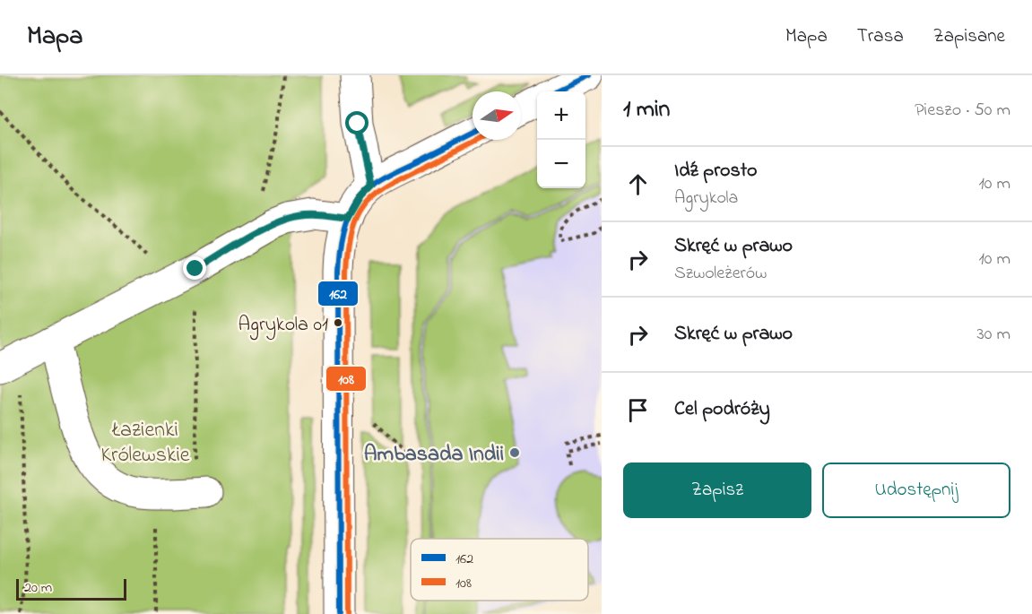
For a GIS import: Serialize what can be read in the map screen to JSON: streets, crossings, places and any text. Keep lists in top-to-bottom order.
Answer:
{
  "parks": ["Łazienki Królewskie"],
  "places": ["Agrykola 01", "Ambasada Indii"],
  "lines": ["transit line 162", "transit line 108"],
  "legend": ["162", "108"],
  "scale_bar": "20 m",
  "north": "right",
  "page": {
    "header": "Mapa",
    "nav": ["Mapa", "Trasa", "Zapisane"],
    "heading": ["1 min", "Pieszo · 50 m"],
    "map_buttons": ["+", "−"],
    "list": [
      ["Idź prosto", "Agrykola", "10 m"],
      ["Skręć w prawo", "Szwoleżerów", "10 m"],
      ["Skręć w prawo", "30 m"],
      "Cel podróży"
    ],
    "buttons": ["Zapisz", "Udostępnij"],
    "scale": "20 m"
  }
}
